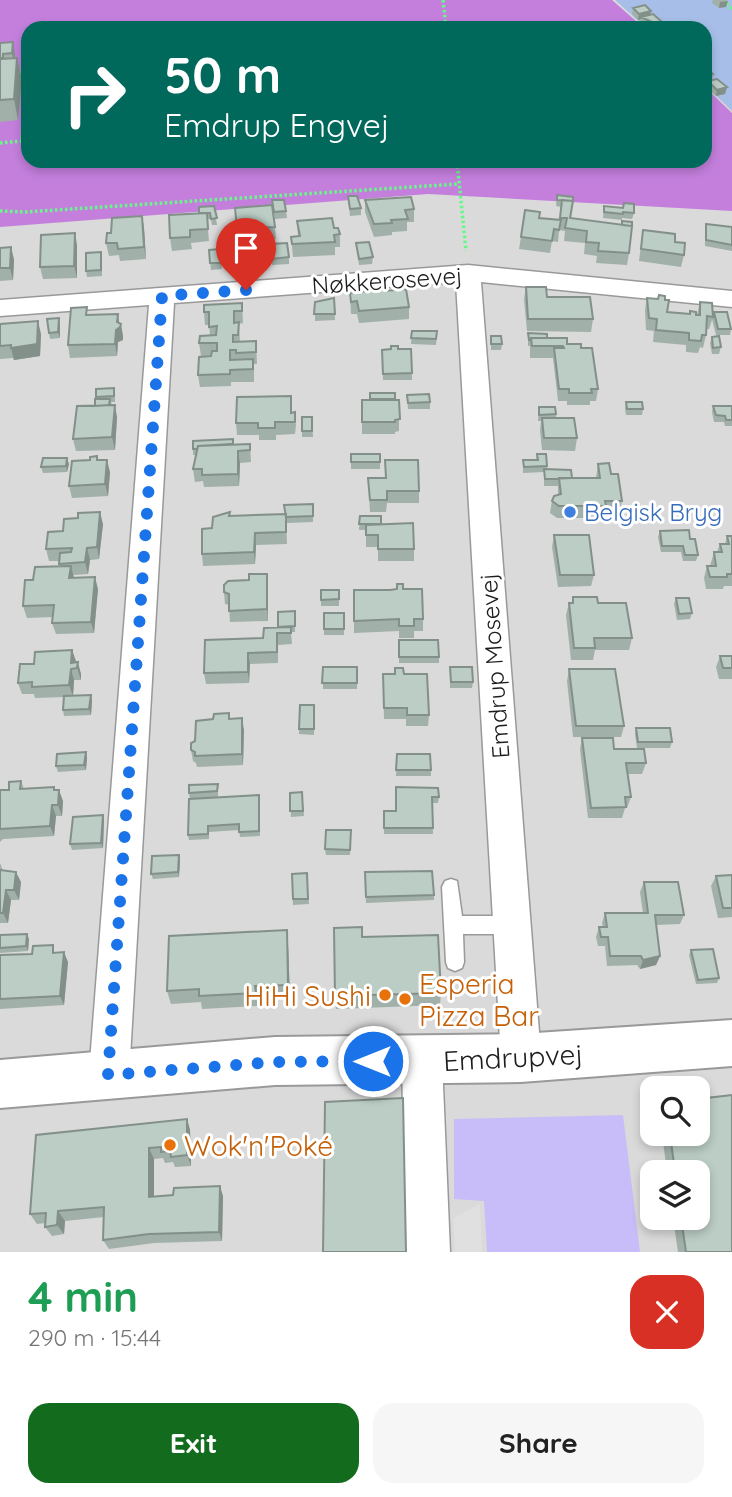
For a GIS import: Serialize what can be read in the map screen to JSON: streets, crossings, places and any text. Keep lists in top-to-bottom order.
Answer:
{
  "streets": {
    "street": ["Nøkkerosevej", "Emdrup Mosevej", "Emdrupvej"]
  },
  "crossings": [
    ["Nøkkerosevej", "Emdrup Mosevej"],
    ["Emdrup Mosevej", "Emdrupvej"]
  ],
  "places": [
    "Belgisk Bryg",
    "HiHi Sushi",
    "Esperia Pizza Bar",
    "Wok'n'Poké"
  ],
  "page": {
    "turn": ["50 m", "Emdrup Engvej"],
    "heading": ["4 min", "290 m · 15:44"],
    "buttons": ["Exit", "Share"]
  }
}
